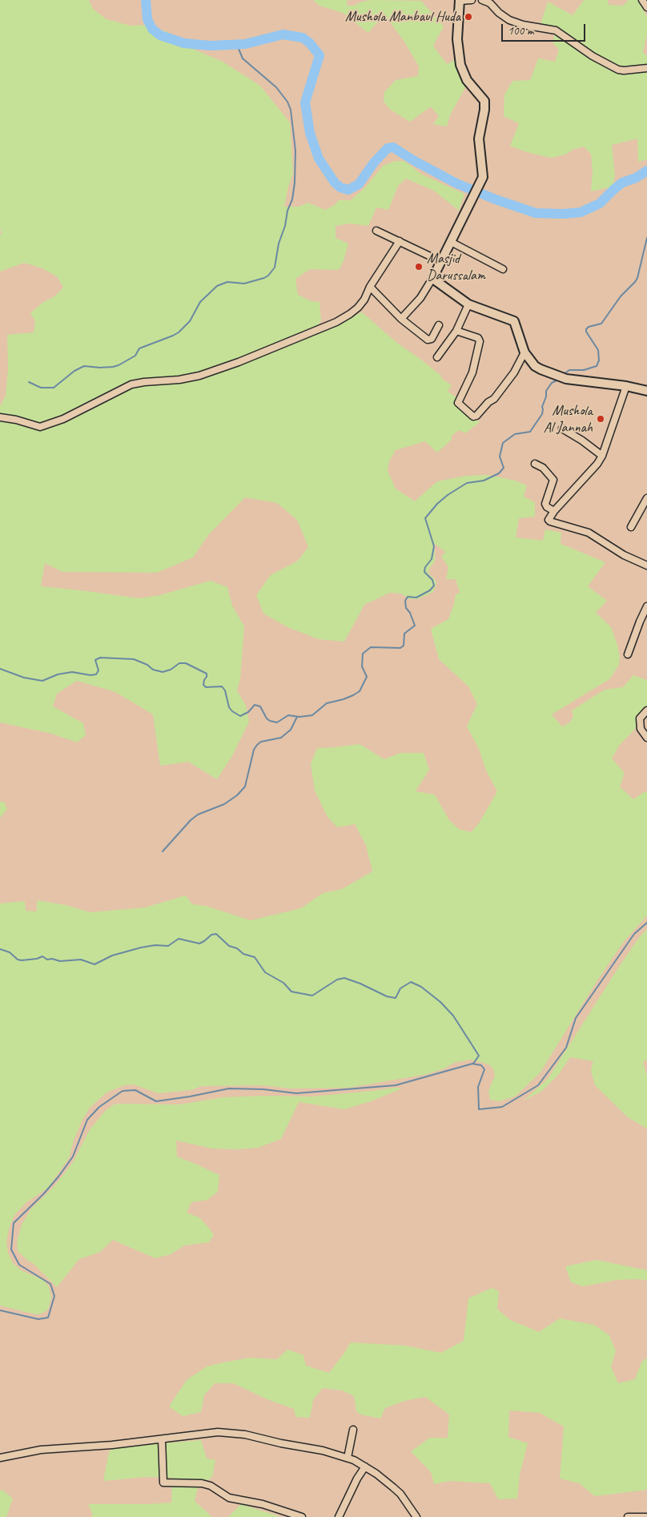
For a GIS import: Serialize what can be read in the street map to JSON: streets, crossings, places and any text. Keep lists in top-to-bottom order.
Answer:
{
  "places": ["Mushola Manbaul Huda", "Masjid Darussalam", "Mushola Al Jannah"],
  "scale_bar": "100 m"
}
